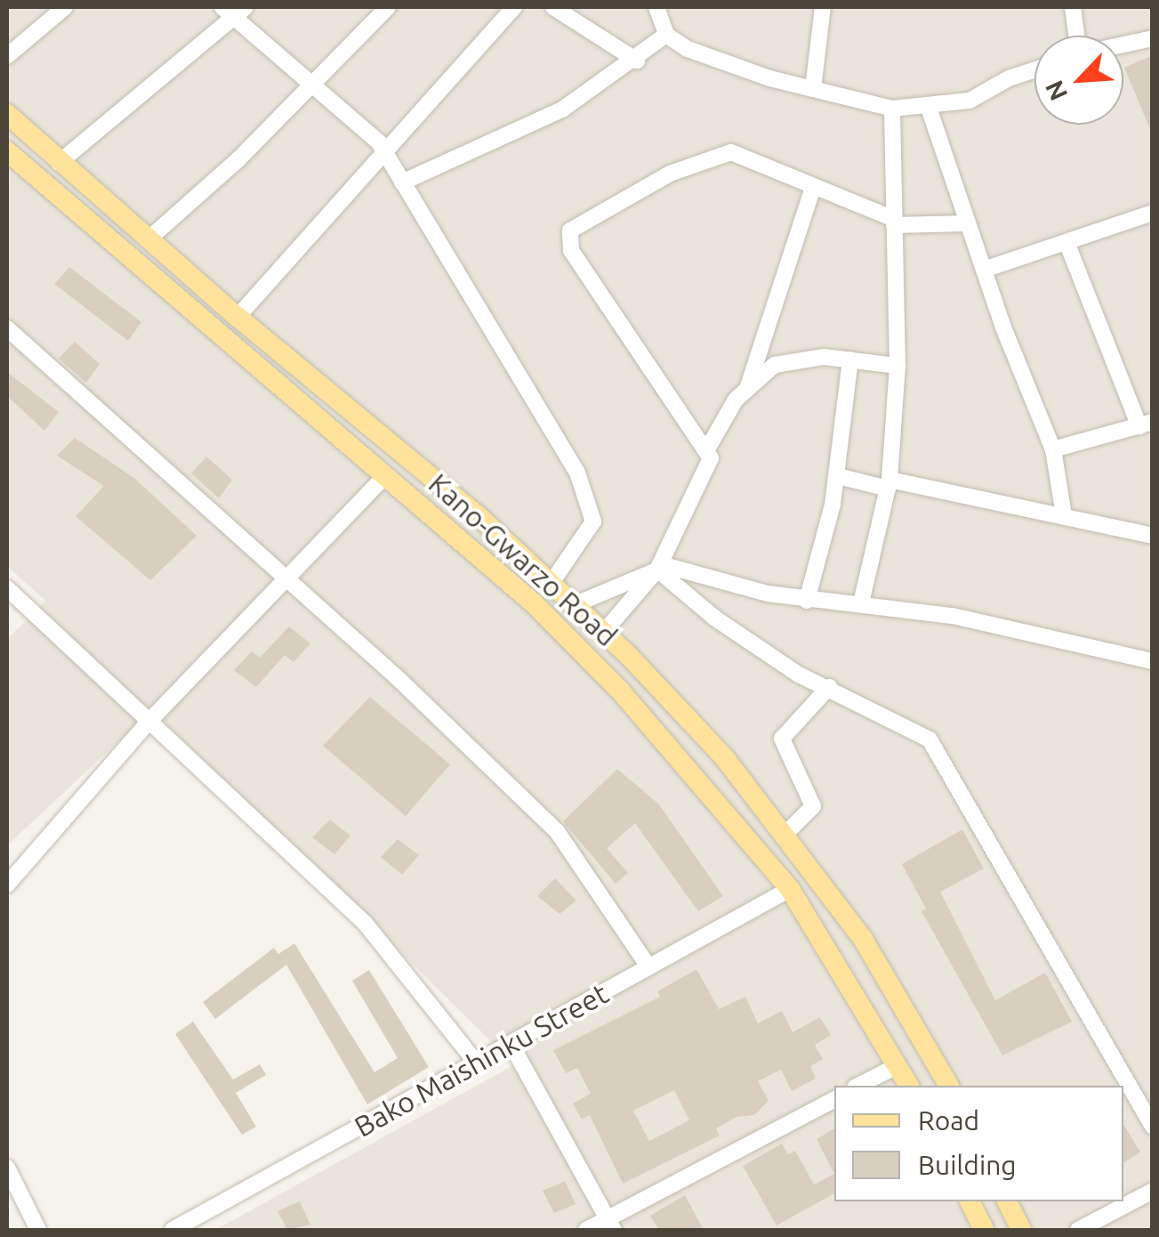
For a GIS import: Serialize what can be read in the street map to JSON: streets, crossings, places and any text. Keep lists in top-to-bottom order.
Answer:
{
  "streets": {
    "main road": ["Kano-Gwarzo Road"],
    "street": ["Bako Maishinku Street"]
  },
  "crossings": [
    ["Kano-Gwarzo Road", "Bako Maishinku Street"]
  ],
  "legend": ["Road", "Building"],
  "north": "bottom left"
}
